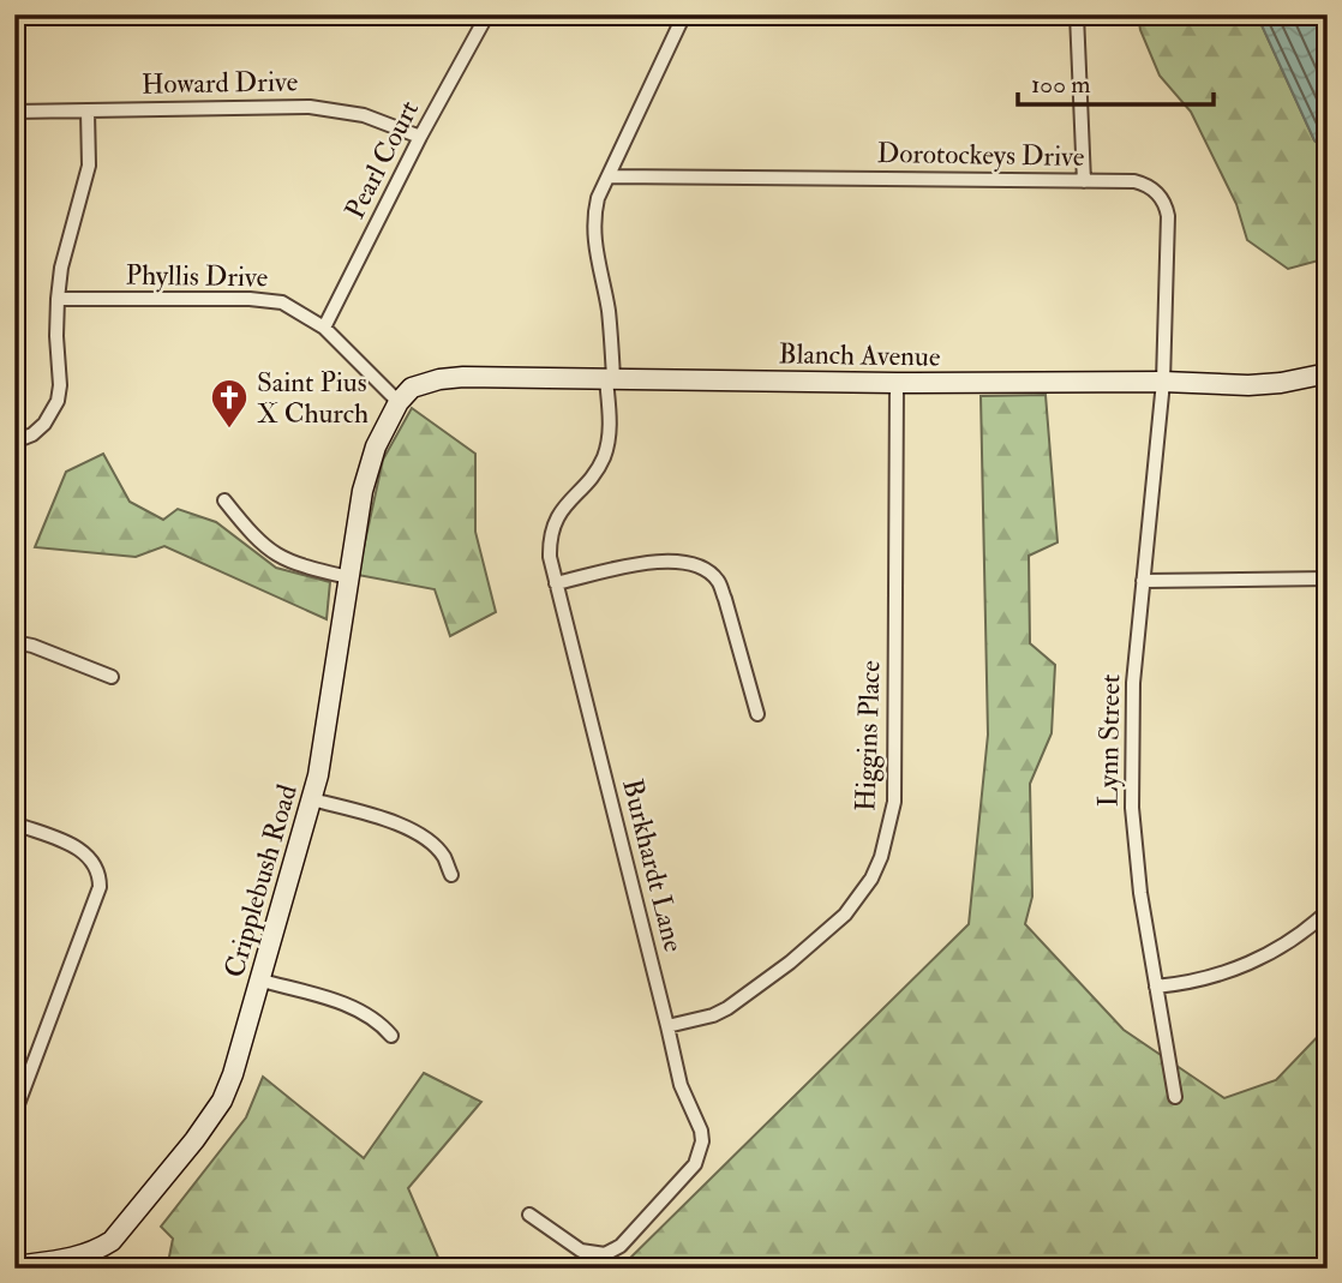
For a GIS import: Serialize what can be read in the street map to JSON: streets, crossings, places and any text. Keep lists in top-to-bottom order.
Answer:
{
  "streets": {
    "main road": ["Blanch Avenue", "Cripplebush Road"],
    "street": [
      "Howard Drive",
      "Dorotockeys Drive",
      "Pearl Court",
      "Phyllis Drive",
      "Higgins Place",
      "Lynn Street",
      "Burkhardt Lane"
    ]
  },
  "crossings": [
    ["Howard Drive", "Pearl Court"],
    ["Dorotockeys Drive", "Blanch Avenue"],
    ["Dorotockeys Drive", "Lynn Street"],
    ["Dorotockeys Drive", "Burkhardt Lane"],
    ["Pearl Court", "Phyllis Drive"],
    ["Phyllis Drive", "Blanch Avenue"],
    ["Phyllis Drive", "Cripplebush Road"],
    ["Blanch Avenue", "Higgins Place"],
    ["Blanch Avenue", "Lynn Street"],
    ["Blanch Avenue", "Burkhardt Lane"],
    ["Blanch Avenue", "Cripplebush Road"],
    ["Higgins Place", "Burkhardt Lane"]
  ],
  "places": {
    "church": ["Saint Pius X Church"]
  },
  "scale_bar": "100 m"
}
